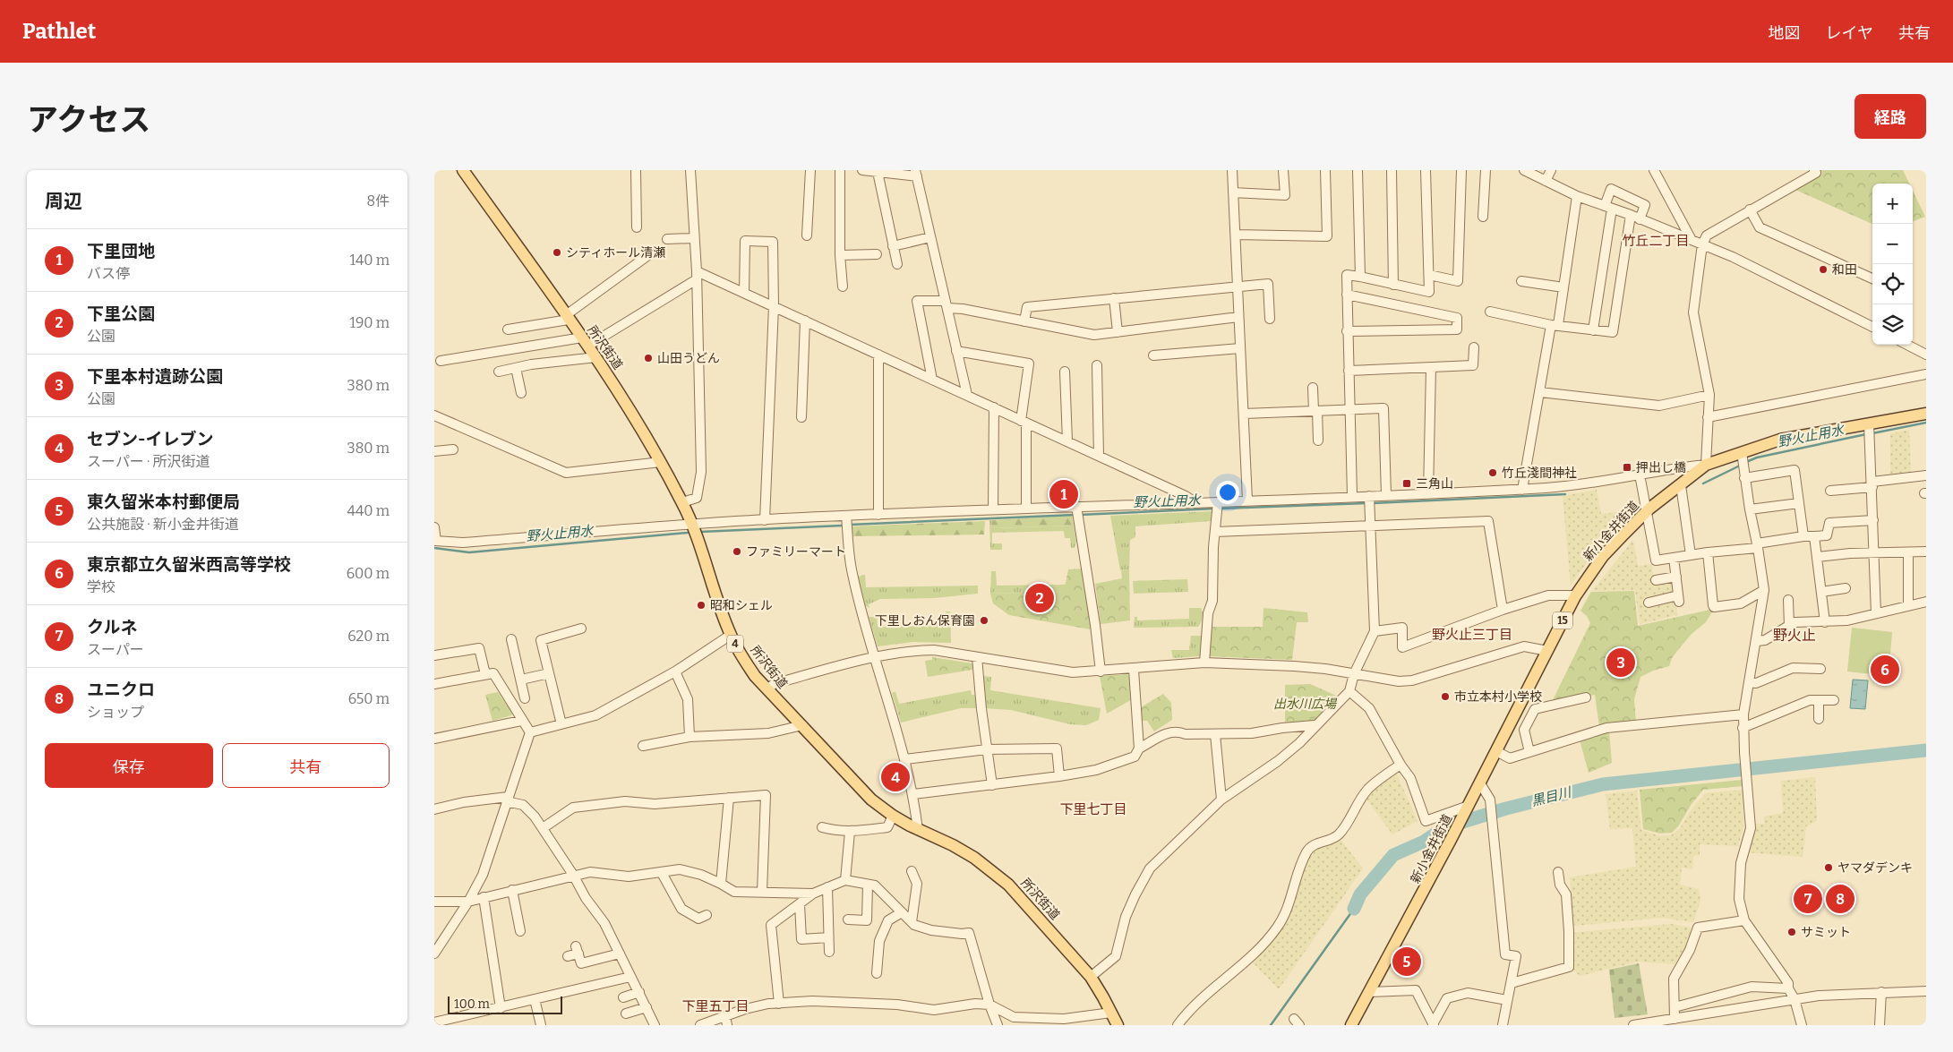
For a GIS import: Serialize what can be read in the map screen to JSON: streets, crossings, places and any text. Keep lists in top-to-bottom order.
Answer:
{
  "streets": {
    "main road": [
      "所沢街道",
      "新小金井街道",
      "15",
      "4"
    ]
  },
  "districts": [
    "竹丘二丁目",
    "野火止三丁目",
    "野火止",
    "下里七丁目",
    "下里五丁目"
  ],
  "water": ["野火止用水", "黒目川"],
  "parks": ["出水川広場"],
  "places": {
    "other": [
      "シティホール清瀬",
      "和田",
      "山田うどん",
      "竹丘淺間神社",
      "ファミリーマート",
      "昭和シェル",
      "下里しおん保育園",
      "市立本村小学校",
      "ヤマダデンキ",
      "サミット"
    ],
    "transit": ["押出し橋", "三角山"]
  },
  "scale_bar": "100 m",
  "page": {
    "header": "Pathlet",
    "nav": ["地図", "レイヤ", "共有"],
    "title": "アクセス",
    "buttons": [
      "経路",
      ["保存", "共有"]
    ],
    "heading": ["周辺", "8件"],
    "map_buttons": ["+", "−"],
    "list": [
      {
        "mark": "1",
        "name": "下里団地",
        "note": "バス停",
        "value": "140 m"
      },
      {
        "mark": "2",
        "name": "下里公園",
        "note": "公園",
        "value": "190 m"
      },
      {
        "mark": "3",
        "name": "下里本村遺跡公園",
        "note": "公園",
        "value": "380 m"
      },
      {
        "mark": "4",
        "name": "セブン-イレブン",
        "note": "スーパー · 所沢街道",
        "value": "380 m"
      },
      {
        "mark": "5",
        "name": "東久留米本村郵便局",
        "note": "公共施設 · 新小金井街道",
        "value": "440 m"
      },
      {
        "mark": "6",
        "name": "東京都立久留米西高等学校",
        "note": "学校",
        "value": "600 m"
      },
      {
        "mark": "7",
        "name": "クルネ",
        "note": "スーパー",
        "value": "620 m"
      },
      {
        "mark": "8",
        "name": "ユニクロ",
        "note": "ショップ",
        "value": "650 m"
      }
    ],
    "pins": [
      "1",
      "2",
      "3",
      "6",
      "4",
      "7",
      "8",
      "5"
    ],
    "scale": "100 m"
  }
}
